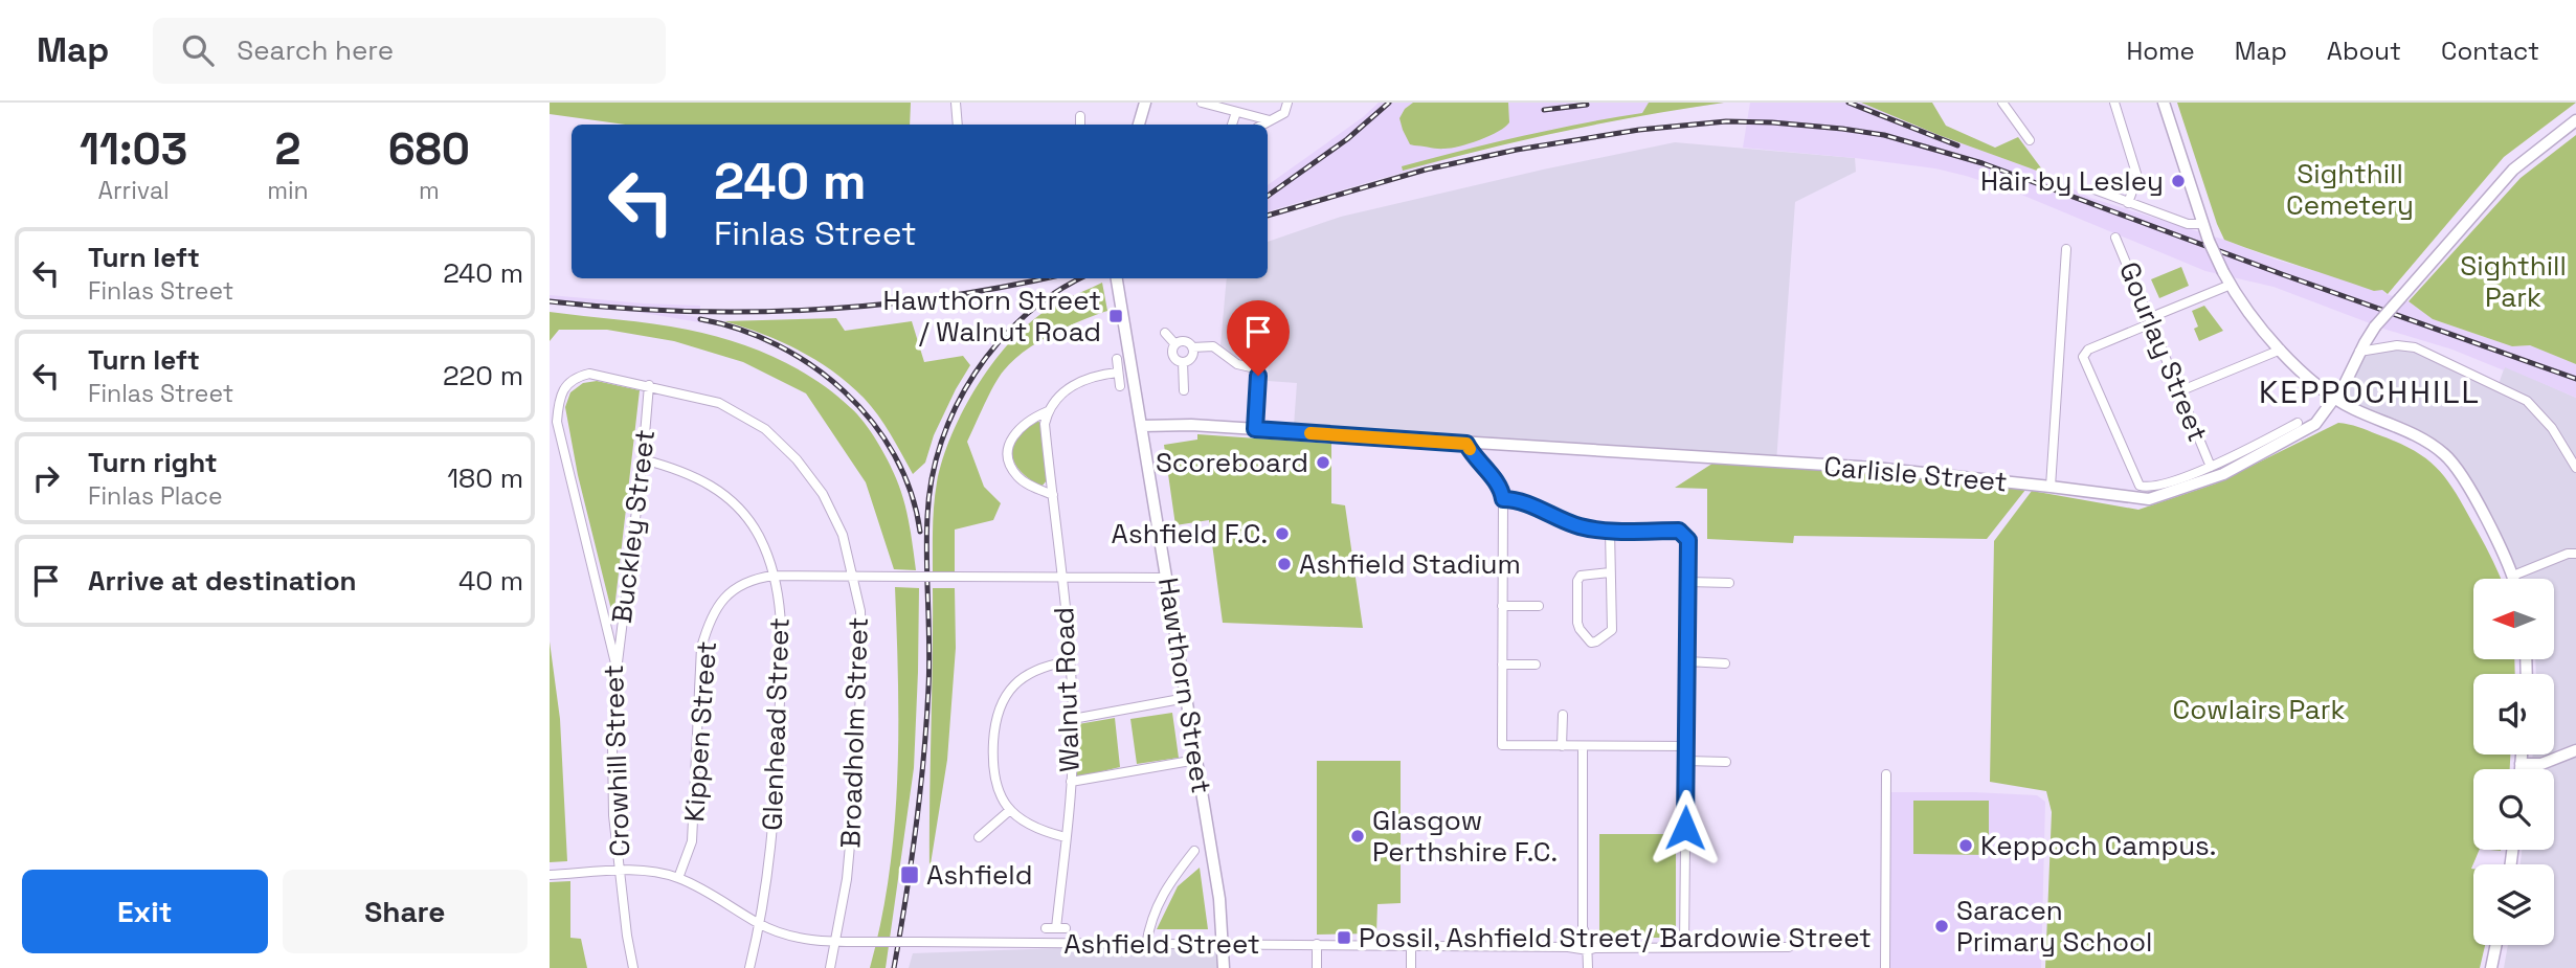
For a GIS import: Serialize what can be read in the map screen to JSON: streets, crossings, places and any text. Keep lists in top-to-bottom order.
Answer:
{
  "streets": {
    "street": [
      "Gourlay Street",
      "Carlisle Street",
      "Buckley Street",
      "Hawthorn Street",
      "Walnut Road",
      "Glenhead Street",
      "Kippen Street",
      "Broadholm Street",
      "Crowhill Street",
      "Ashfield Street"
    ]
  },
  "crossings": [
    ["Carlisle Street", "Hawthorn Street"],
    ["Buckley Street", "Glenhead Street"],
    ["Buckley Street", "Broadholm Street"],
    ["Buckley Street", "Crowhill Street"],
    ["Hawthorn Street", "Kippen Street"],
    ["Hawthorn Street", "Ashfield Street"],
    ["Walnut Road", "Kippen Street"],
    ["Glenhead Street", "Kippen Street"],
    ["Glenhead Street", "Ashfield Street"],
    ["Kippen Street", "Broadholm Street"],
    ["Kippen Street", "Ashfield Street"],
    ["Broadholm Street", "Crowhill Street"],
    ["Broadholm Street", "Ashfield Street"],
    ["Crowhill Street", "Ashfield Street"]
  ],
  "districts": ["KEPPOCHHILL"],
  "parks": ["Sighthill Cemetery", "Sighthill Park", "Cowlairs Park"],
  "places": {
    "other": [
      "Hair by Lesley",
      "Scoreboard",
      "Ashfield F.C.",
      "Ashfield Stadium",
      "Glasgow Perthshire F.C.",
      "Keppoch Campus.",
      "Saracen Primary School"
    ],
    "transit": ["Hawthorn Street / Walnut Road", "Ashfield", "Possil, Ashfield Street/ Bardowie Street"]
  },
  "north": "left",
  "page": {
    "header": "Map",
    "search": "Search here",
    "nav": [
      "Home",
      "Map",
      "About",
      "Contact"
    ],
    "eta": [
      "11:03",
      "Arrival",
      "2",
      "min",
      "680",
      "m"
    ],
    "turn": ["240 m", "Finlas Street"],
    "list": [
      {
        "name": "Turn left",
        "note": "Finlas Street",
        "value": "240 m"
      },
      {
        "name": "Turn left",
        "note": "Finlas Street",
        "value": "220 m"
      },
      {
        "name": "Turn right",
        "note": "Finlas Place",
        "value": "180 m"
      },
      {
        "name": "Arrive at destination",
        "value": "40 m"
      }
    ],
    "buttons": ["Exit", "Share"]
  }
}
